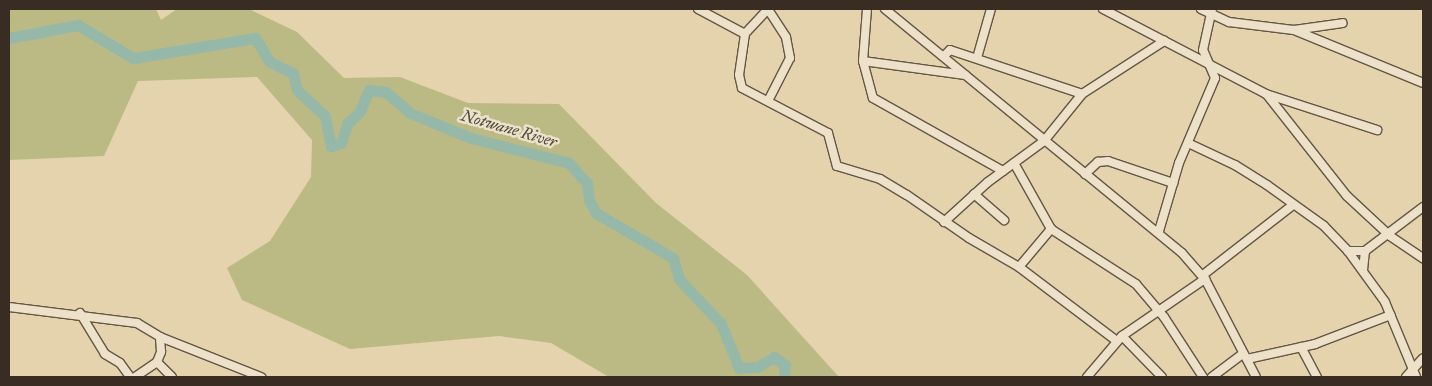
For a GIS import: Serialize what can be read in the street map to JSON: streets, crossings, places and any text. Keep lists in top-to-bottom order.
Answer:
{
  "water": ["Notwane River"]
}
